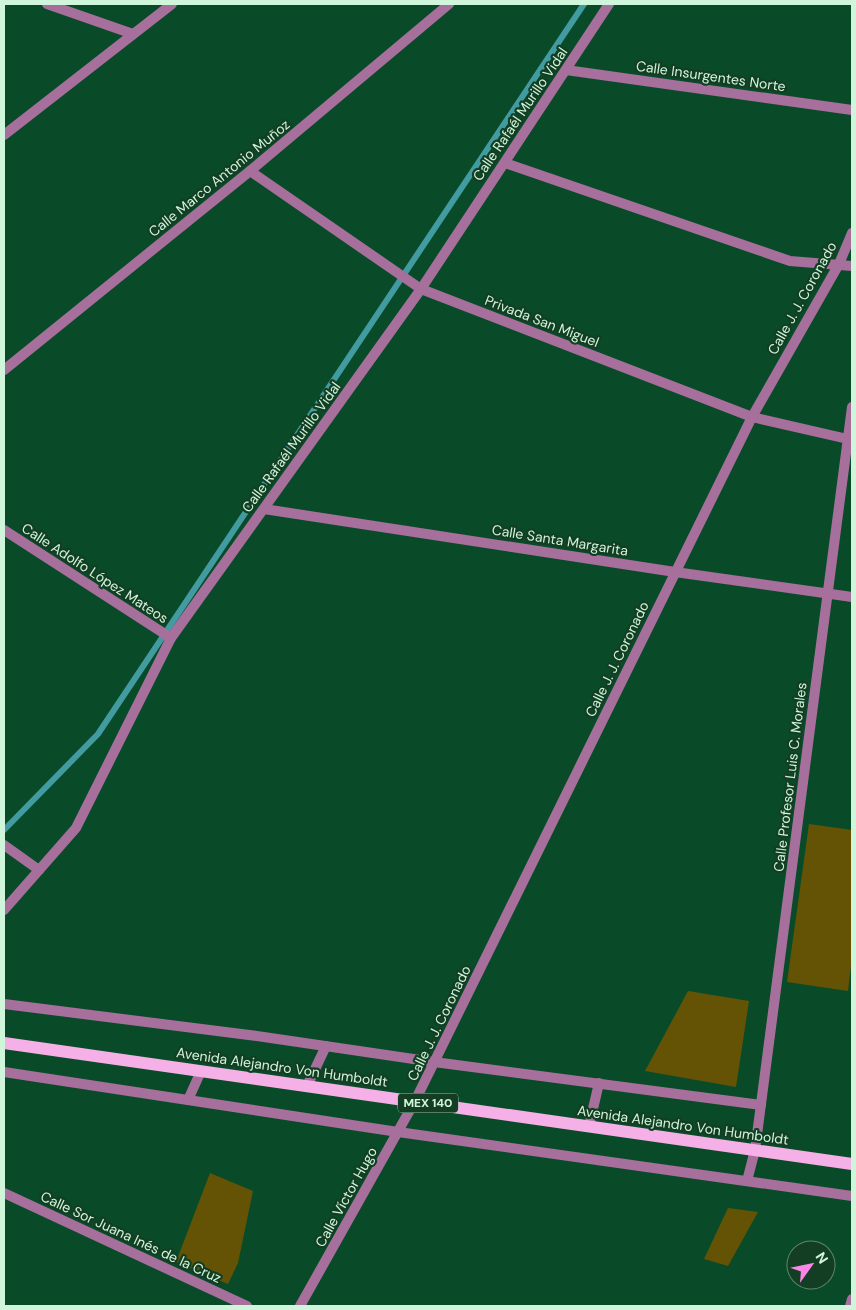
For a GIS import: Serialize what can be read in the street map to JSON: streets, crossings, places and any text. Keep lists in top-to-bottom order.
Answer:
{
  "streets": {
    "main road": ["Avenida Alejandro Von Humboldt", "MEX 140"],
    "street": [
      "Calle Insurgentes Norte",
      "Calle Rafaél Murillo Vidal",
      "Calle Marco Antonio Muñoz",
      "Calle J. J. Coronado",
      "Privada San Miguel",
      "Calle Santa Margarita",
      "Calle Adolfo López Mateos",
      "Calle Profesor Luis C. Morales",
      "Calle Víctor Hugo",
      "Calle Sor Juana Inés de la Cruz"
    ]
  },
  "crossings": [
    ["Calle Insurgentes Norte", "Calle Rafaél Murillo Vidal"],
    ["Calle Rafaél Murillo Vidal", "Privada San Miguel"],
    ["Calle Rafaél Murillo Vidal", "Calle Santa Margarita"],
    ["Calle Rafaél Murillo Vidal", "Calle Adolfo López Mateos"],
    ["Calle Marco Antonio Muñoz", "Privada San Miguel"],
    ["Calle J. J. Coronado", "Privada San Miguel"],
    ["Calle J. J. Coronado", "Calle Santa Margarita"],
    ["Calle J. J. Coronado", "Avenida Alejandro Von Humboldt"],
    ["Calle J. J. Coronado", "Calle Víctor Hugo"],
    ["Privada San Miguel", "Calle Profesor Luis C. Morales"],
    ["Calle Santa Margarita", "Calle Profesor Luis C. Morales"],
    ["Calle Profesor Luis C. Morales", "Avenida Alejandro Von Humboldt"],
    ["Avenida Alejandro Von Humboldt", "Calle Víctor Hugo"]
  ],
  "north": "top right"
}
